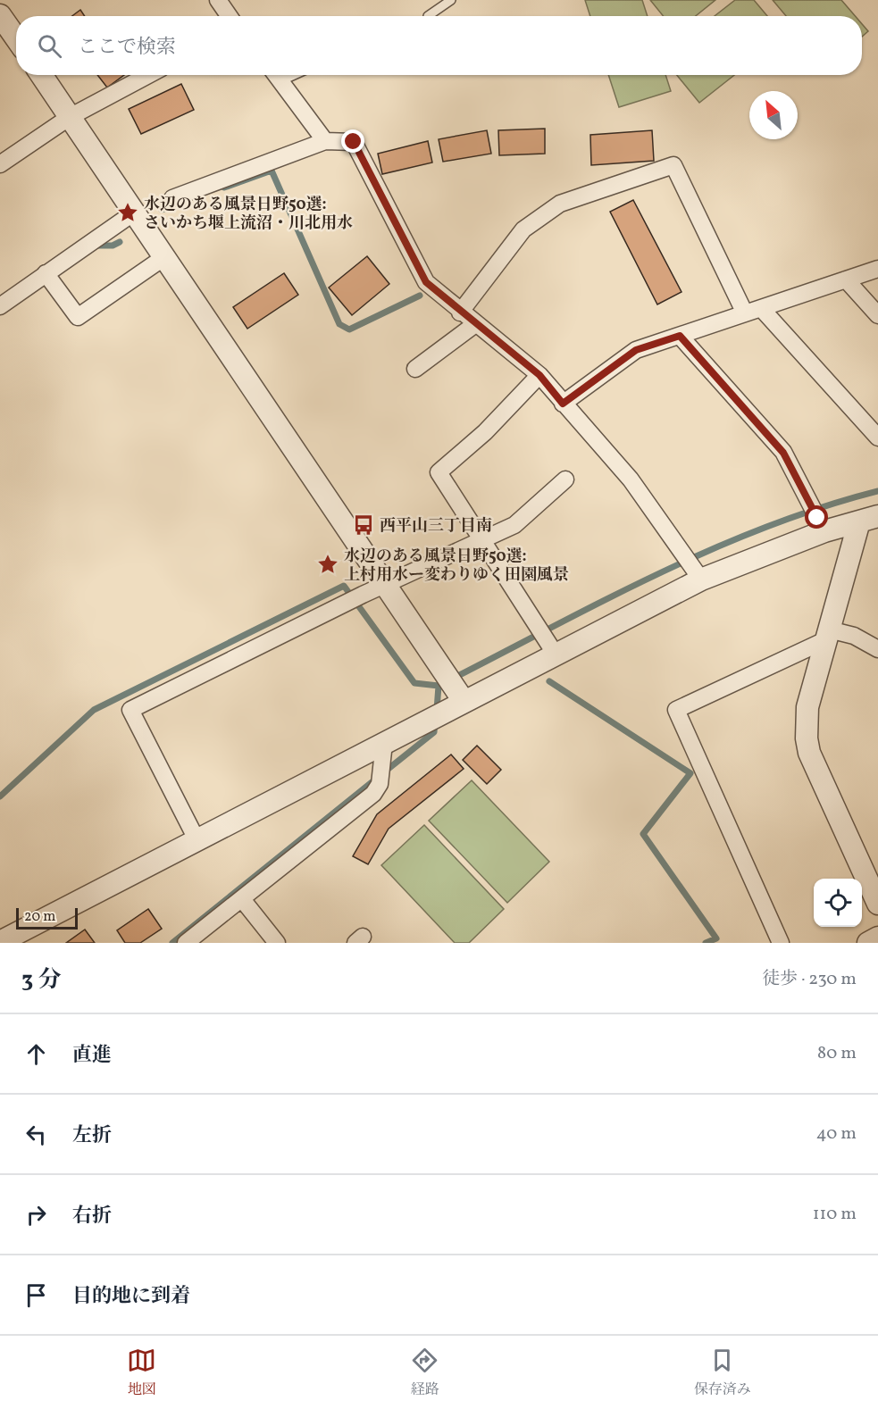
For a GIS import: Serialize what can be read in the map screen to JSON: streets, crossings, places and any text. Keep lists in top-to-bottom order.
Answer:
{
  "places": {
    "place": ["水辺のある風景日野50選: さいかち堰上流沼・川北用水", "水辺のある風景日野50選: 上村用水ー変わりゆく田園風景"],
    "bus stop": ["西平山三丁目南"]
  },
  "scale_bar": "20 m",
  "north": "top left",
  "page": {
    "search": "ここで検索",
    "scale": "20 m",
    "heading": ["3 分", "徒歩 · 230 m"],
    "list": [
      ["直進", "80 m"],
      ["左折", "40 m"],
      ["右折", "110 m"],
      "目的地に到着"
    ],
    "nav": ["地図", "経路", "保存済み"]
  }
}
